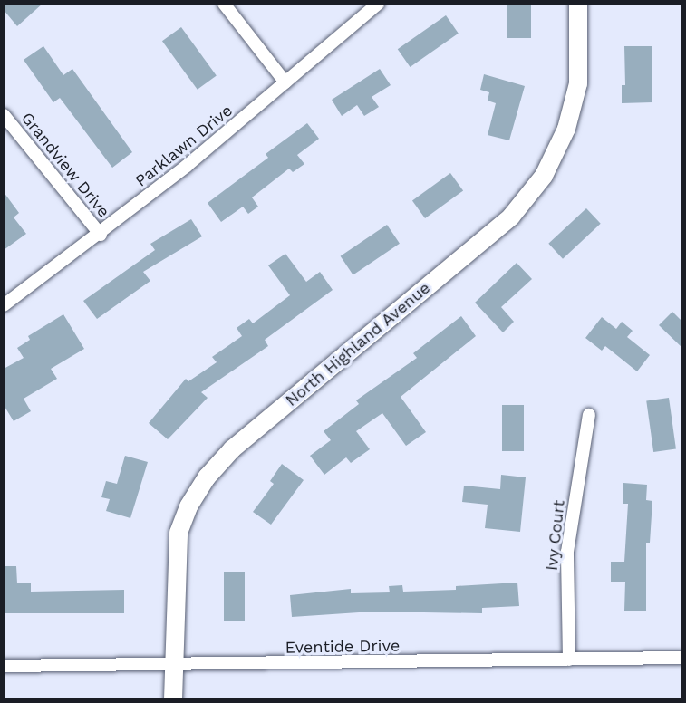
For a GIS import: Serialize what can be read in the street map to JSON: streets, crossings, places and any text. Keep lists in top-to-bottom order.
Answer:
{
  "streets": {
    "street": [
      "Parklawn Drive",
      "Grandview Drive",
      "North Highland Avenue",
      "Ivy Court",
      "Eventide Drive"
    ]
  },
  "crossings": [
    ["Parklawn Drive", "Grandview Drive"],
    ["North Highland Avenue", "Eventide Drive"],
    ["Ivy Court", "Eventide Drive"]
  ]
}
